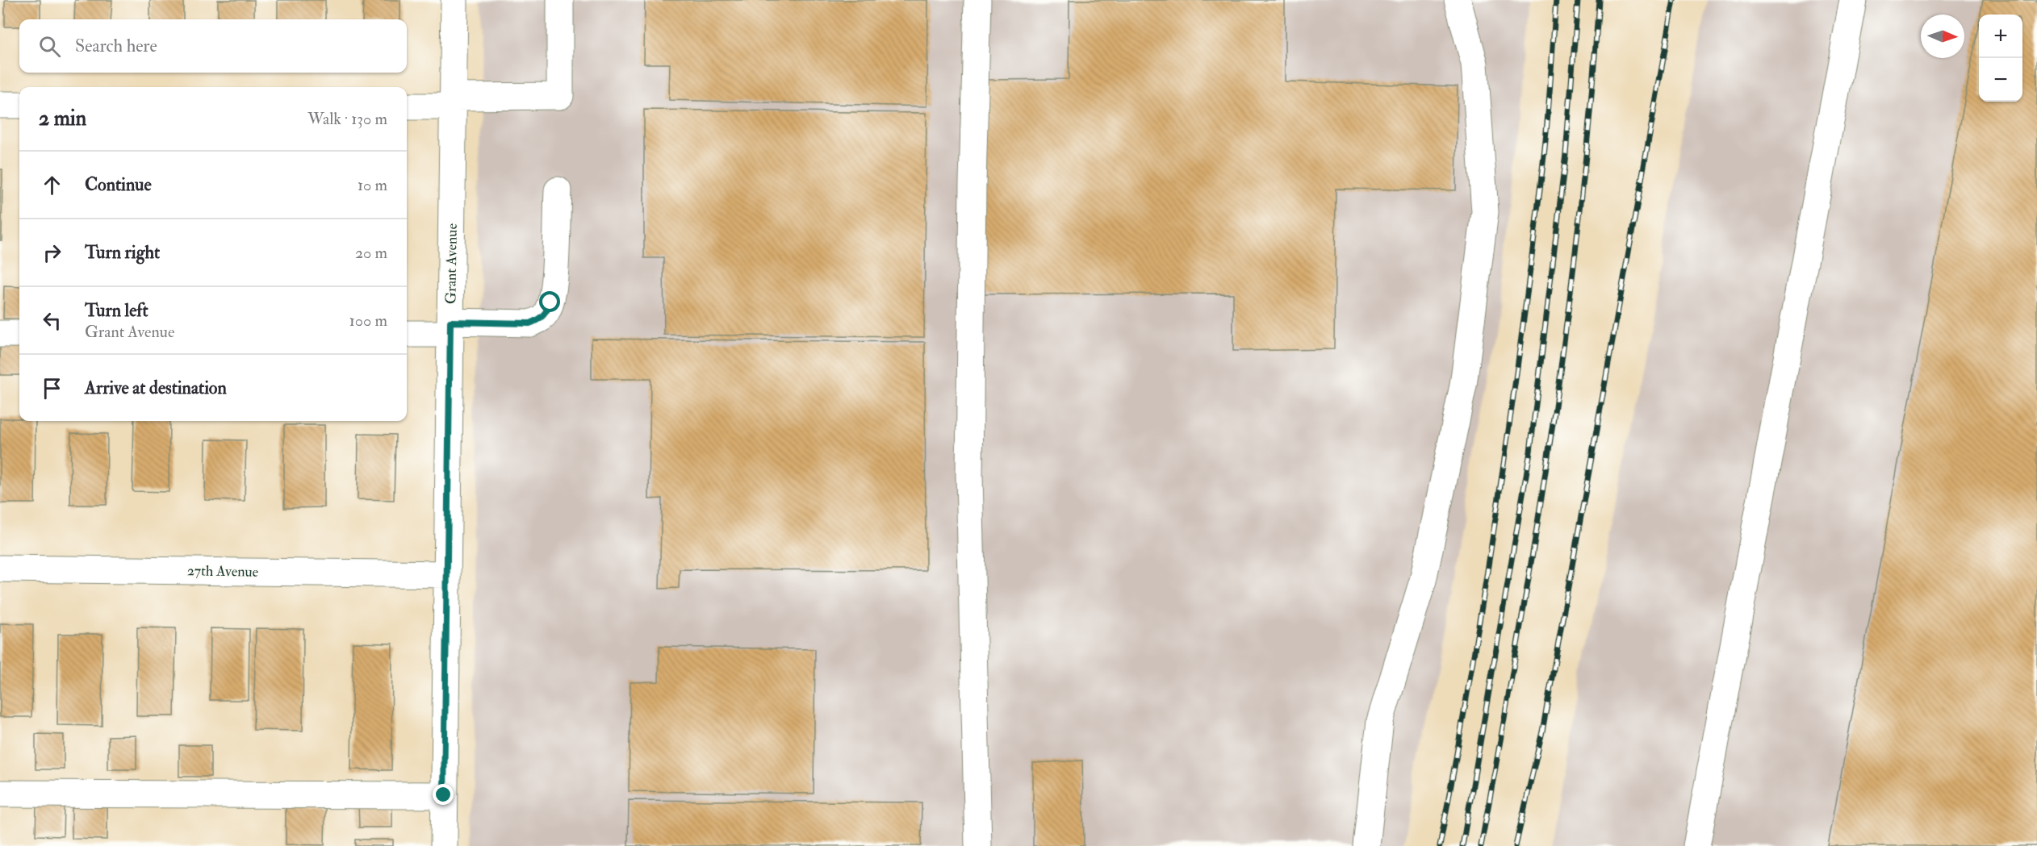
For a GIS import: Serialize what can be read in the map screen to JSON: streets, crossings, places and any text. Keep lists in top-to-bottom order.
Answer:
{
  "streets": {
    "street": ["Grant Avenue", "27th Avenue"]
  },
  "crossings": [
    ["Grant Avenue", "27th Avenue"]
  ],
  "north": "right",
  "page": {
    "map_buttons": ["+", "−"],
    "search": "Search here",
    "heading": ["2 min", "Walk · 130 m"],
    "list": [
      ["Continue", "10 m"],
      ["Turn right", "20 m"],
      ["Turn left", "Grant Avenue", "100 m"],
      "Arrive at destination"
    ]
  }
}
